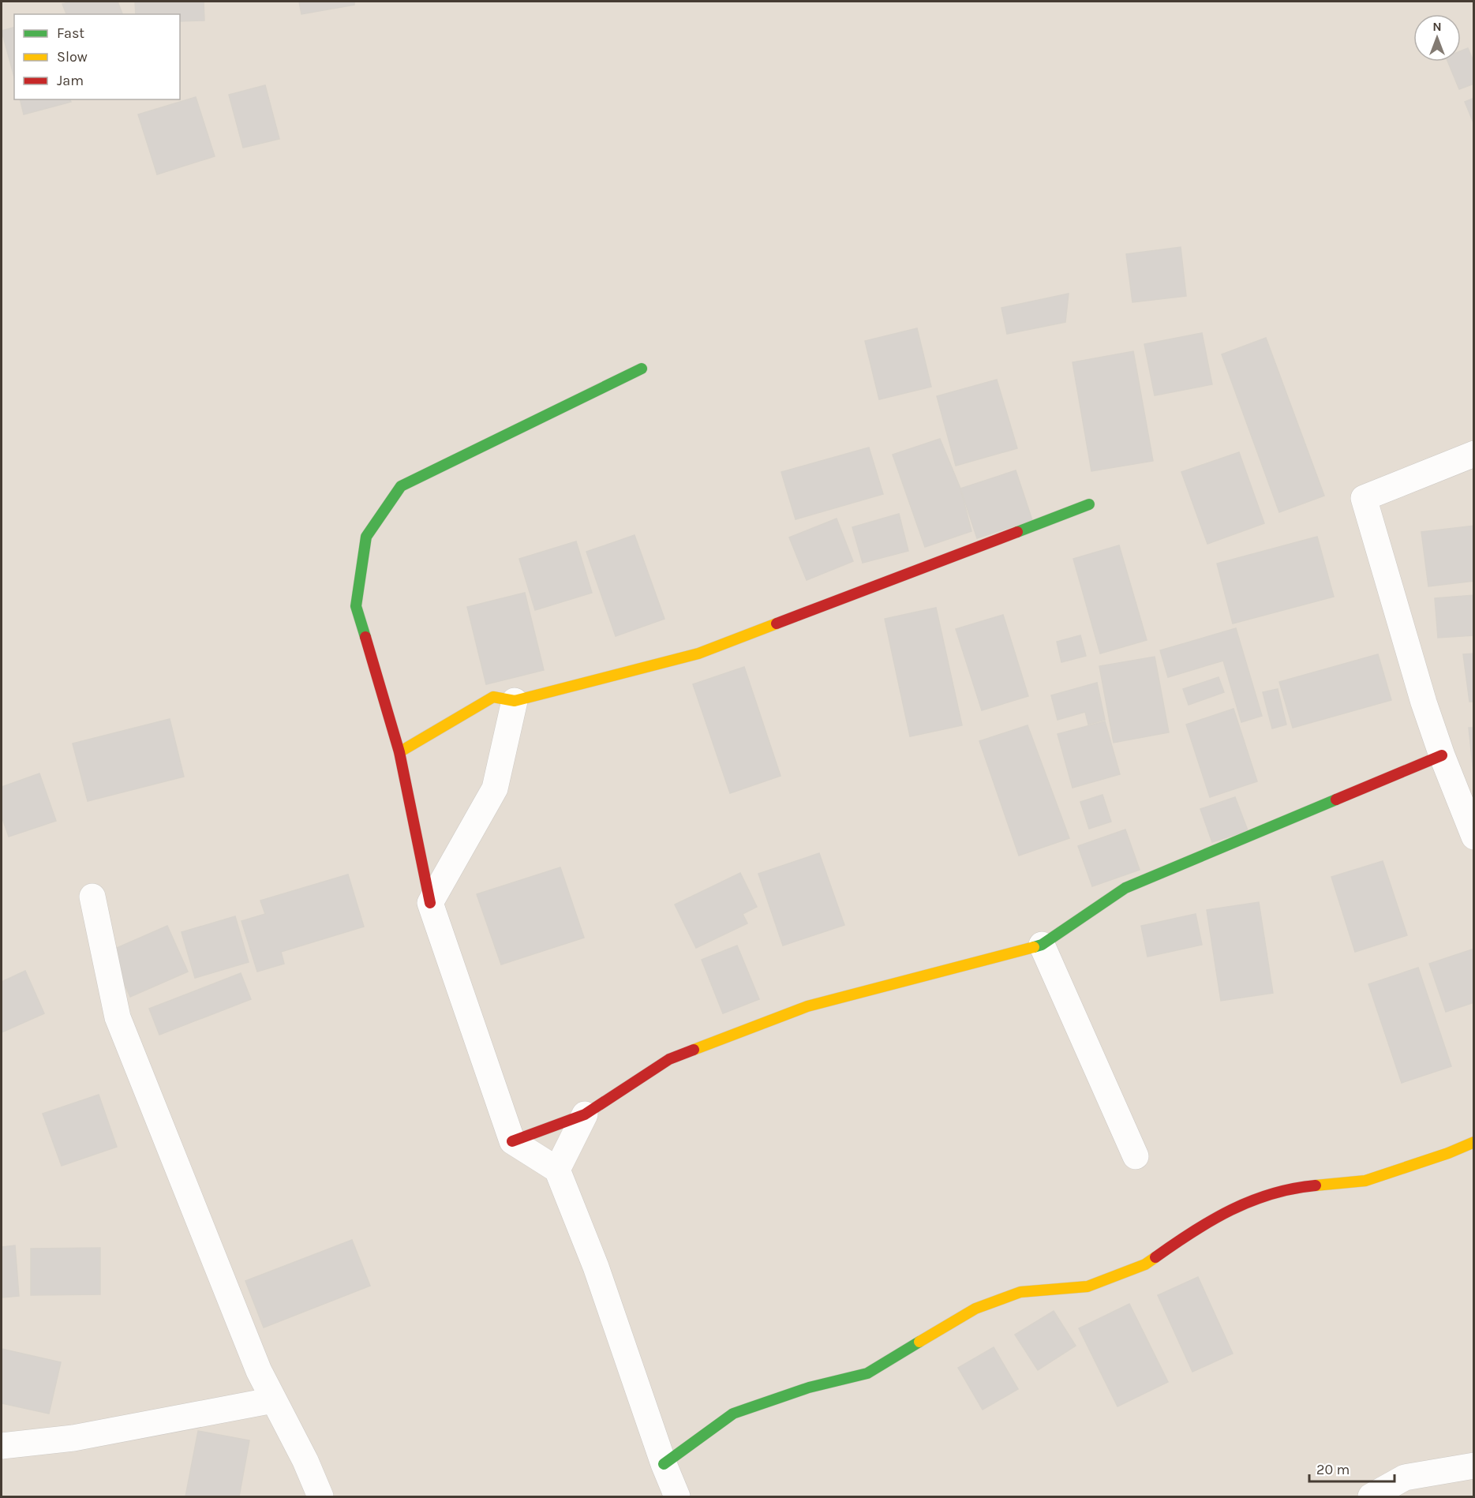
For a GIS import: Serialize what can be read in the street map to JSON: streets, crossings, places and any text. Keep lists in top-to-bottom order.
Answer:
{
  "legend": ["Fast", "Slow", "Jam"],
  "scale_bar": "20 m",
  "north": "top"
}
